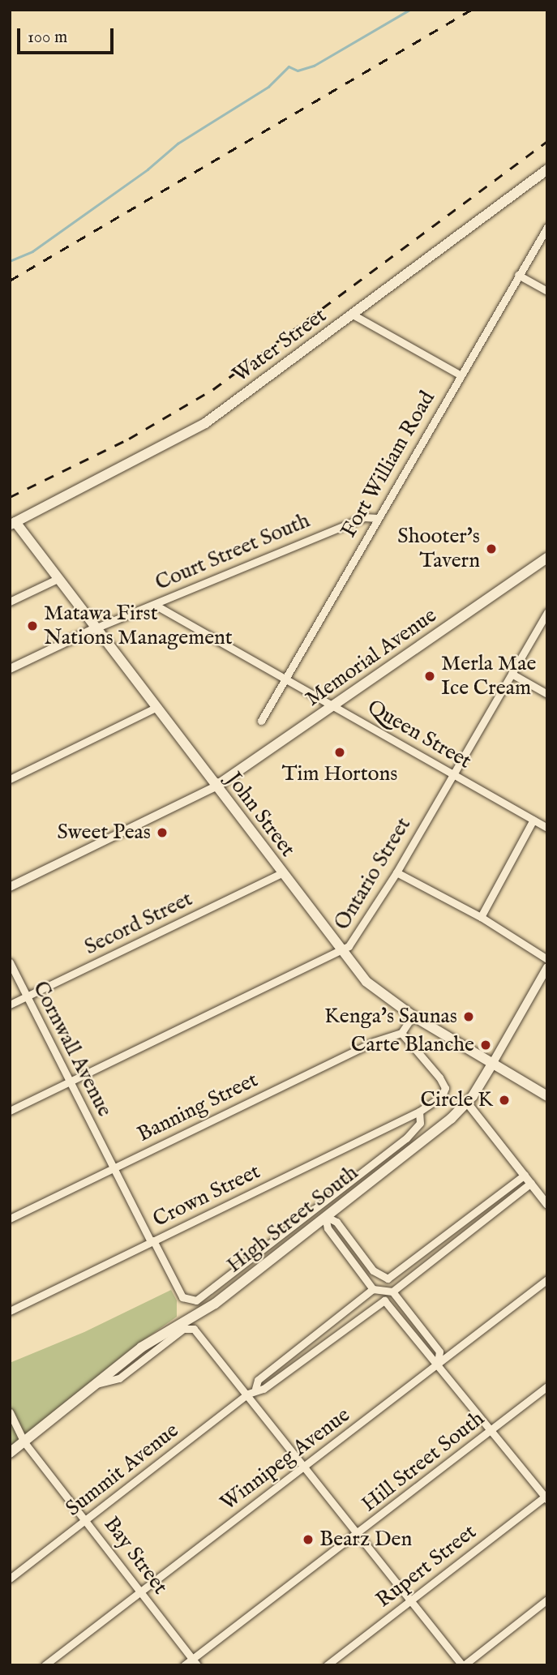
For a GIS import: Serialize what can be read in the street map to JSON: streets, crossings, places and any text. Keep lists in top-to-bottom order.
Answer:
{
  "streets": {
    "main road": [
      "Water Street",
      "Memorial Avenue",
      "John Street",
      "High Street South"
    ],
    "street": [
      "Fort William Road",
      "Court Street South",
      "Queen Street",
      "Ontario Street",
      "Secord Street",
      "Cornwall Avenue",
      "Banning Street",
      "Crown Street",
      "Winnipeg Avenue",
      "Hill Street South",
      "Summit Avenue",
      "Bay Street",
      "Rupert Street"
    ]
  },
  "crossings": [
    ["Water Street", "John Street"],
    ["Fort William Road", "Court Street South"],
    ["Fort William Road", "Queen Street"],
    ["Court Street South", "Queen Street"],
    ["Court Street South", "John Street"],
    ["Memorial Avenue", "Queen Street"],
    ["Memorial Avenue", "John Street"],
    ["Queen Street", "Ontario Street"],
    ["John Street", "Ontario Street"],
    ["John Street", "Secord Street"],
    ["John Street", "High Street South"],
    ["Ontario Street", "Cornwall Avenue"],
    ["Secord Street", "Cornwall Avenue"],
    ["Cornwall Avenue", "Banning Street"],
    ["Cornwall Avenue", "Crown Street"],
    ["High Street South", "Bay Street"],
    ["Winnipeg Avenue", "Summit Avenue"],
    ["Winnipeg Avenue", "Bay Street"],
    ["Hill Street South", "Bay Street"],
    ["Summit Avenue", "Bay Street"]
  ],
  "places": [
    "Shooter's Tavern",
    "Matawa First Nations Management",
    "Merla Mae Ice Cream",
    "Tim Hortons",
    "Sweet Peas",
    "Kenga's Saunas",
    "Carte Blanche",
    "Circle K",
    "Bearz Den"
  ],
  "scale_bar": "100 m"
}
